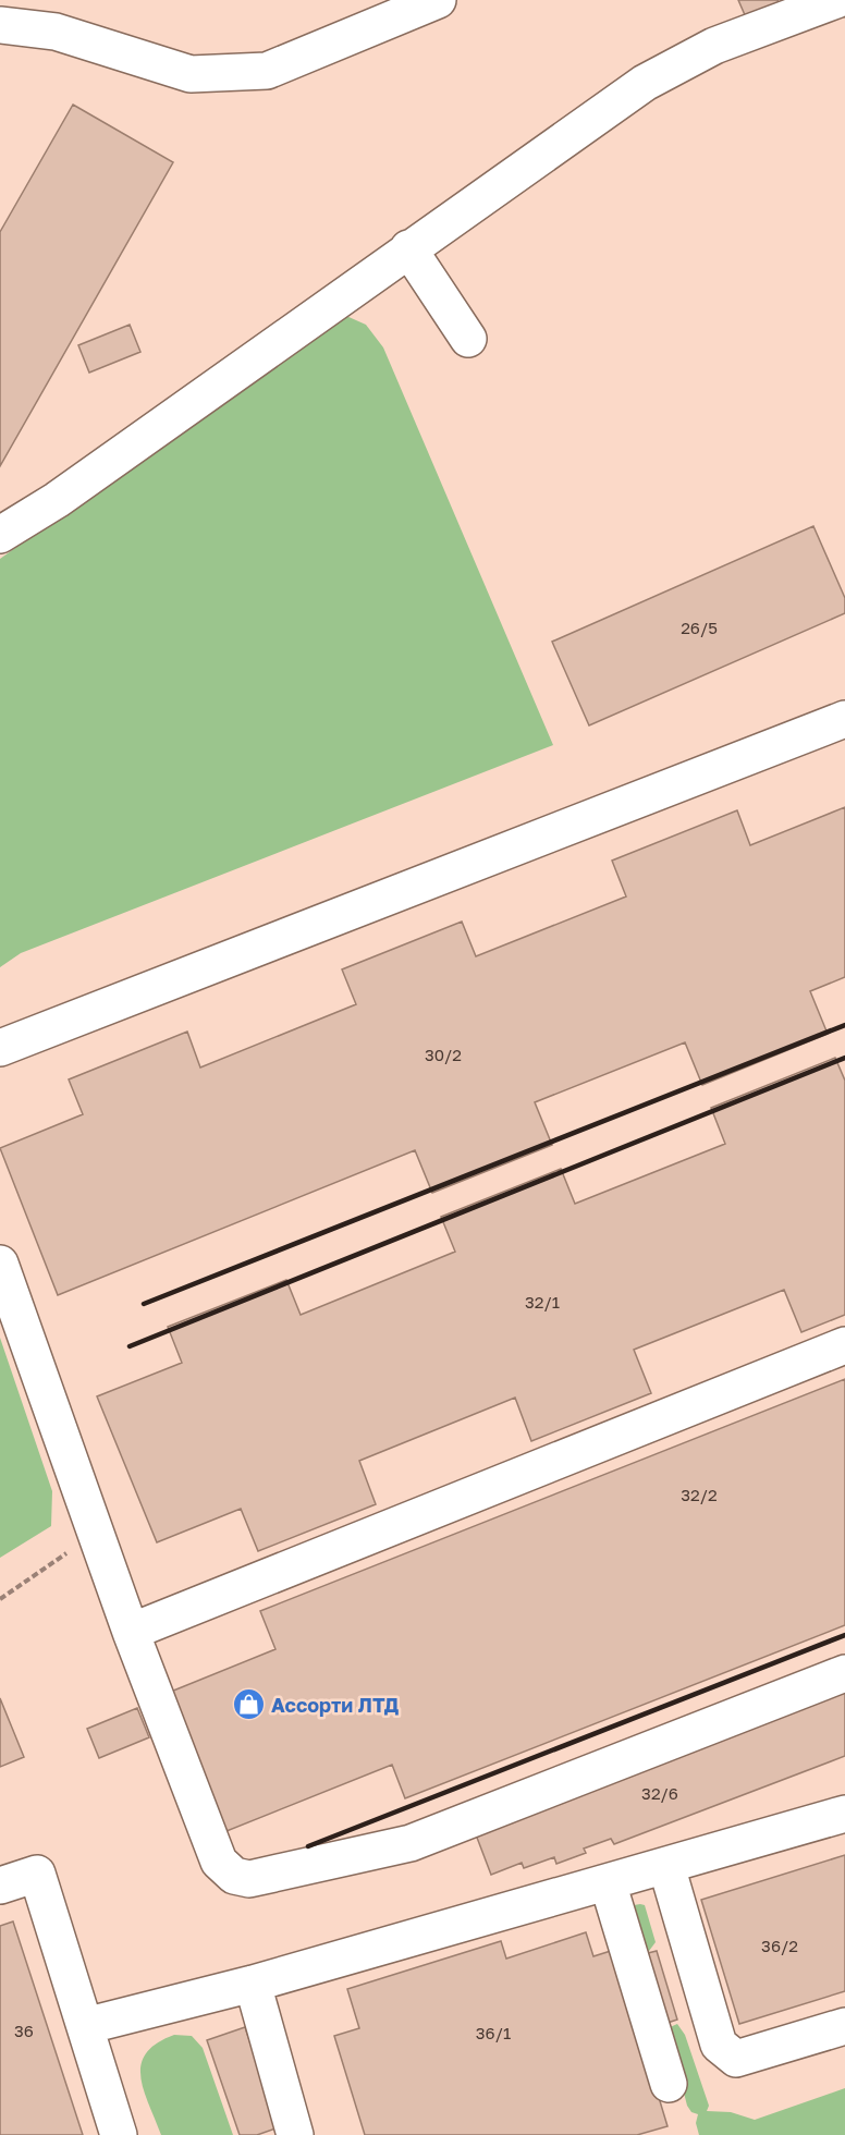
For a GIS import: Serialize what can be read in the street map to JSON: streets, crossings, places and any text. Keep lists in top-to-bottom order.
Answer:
{
  "places": {
    "shop": ["Ассорти ЛТД"]
  },
  "house_numbers": [
    "26/5",
    "30/2",
    "32/1",
    "32/2",
    "32/6",
    "36/2",
    "36",
    "36/1"
  ]
}
